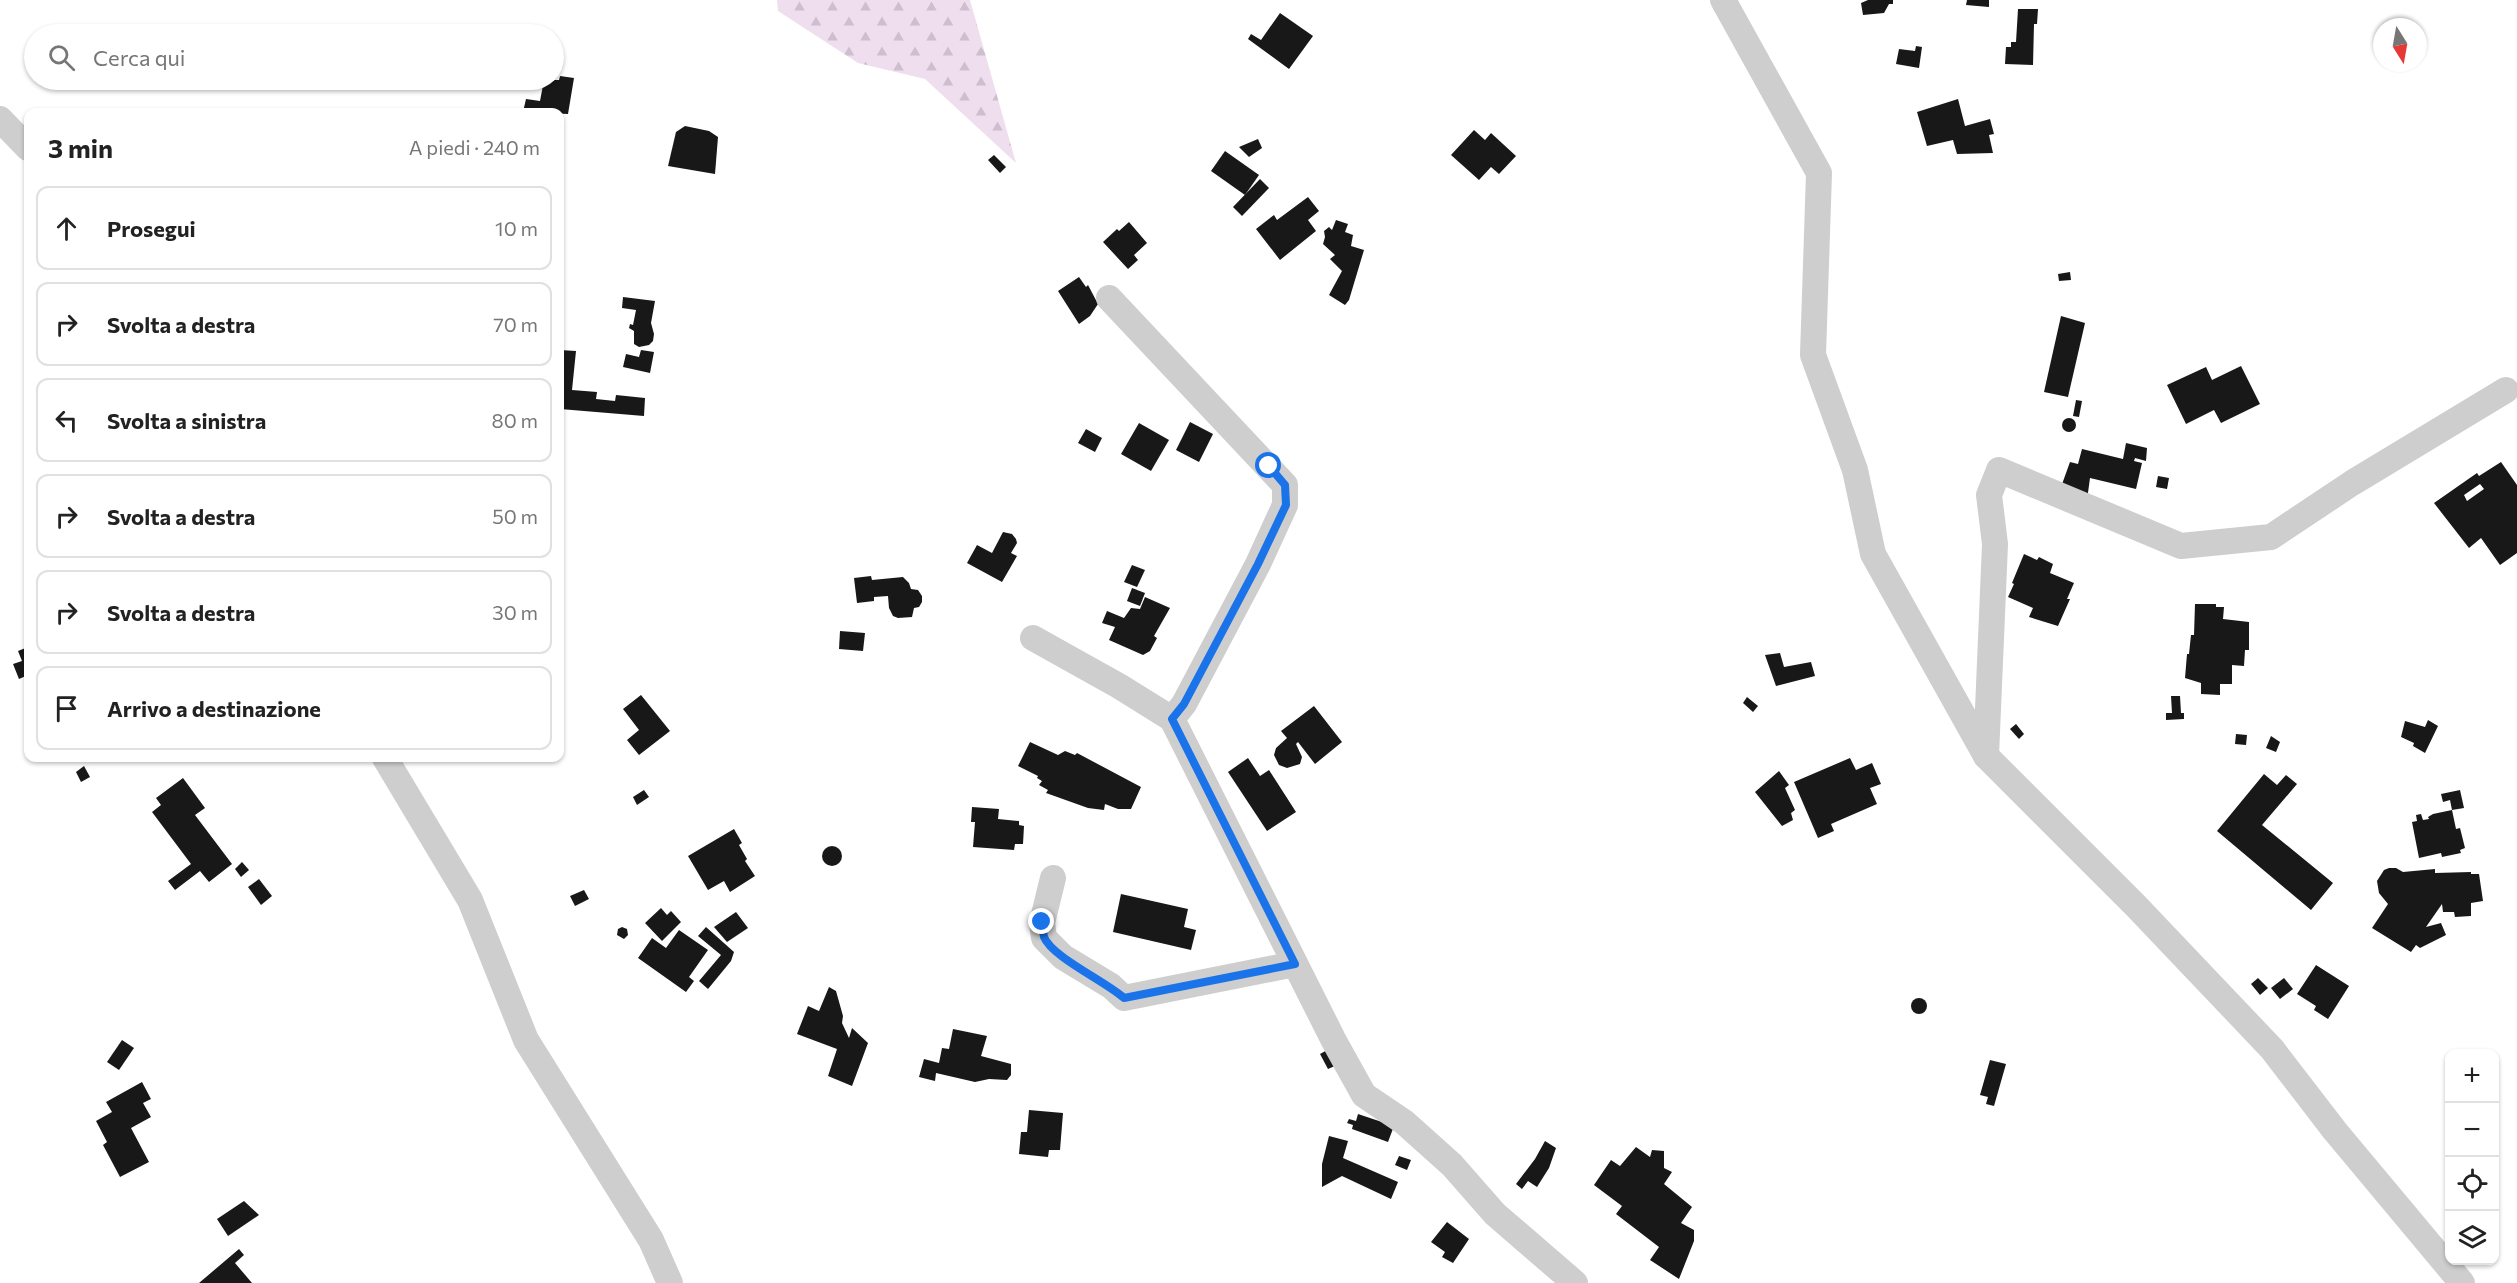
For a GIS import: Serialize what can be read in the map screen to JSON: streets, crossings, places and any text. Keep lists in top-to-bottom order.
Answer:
{
  "north": "bottom",
  "page": {
    "search": "Cerca qui",
    "heading": ["3 min", "A piedi · 240 m"],
    "list": [
      ["Prosegui", "10 m"],
      ["Svolta a destra", "70 m"],
      ["Svolta a sinistra", "80 m"],
      ["Svolta a destra", "50 m"],
      ["Svolta a destra", "30 m"],
      "Arrivo a destinazione"
    ],
    "map_buttons": ["+", "−"]
  }
}
